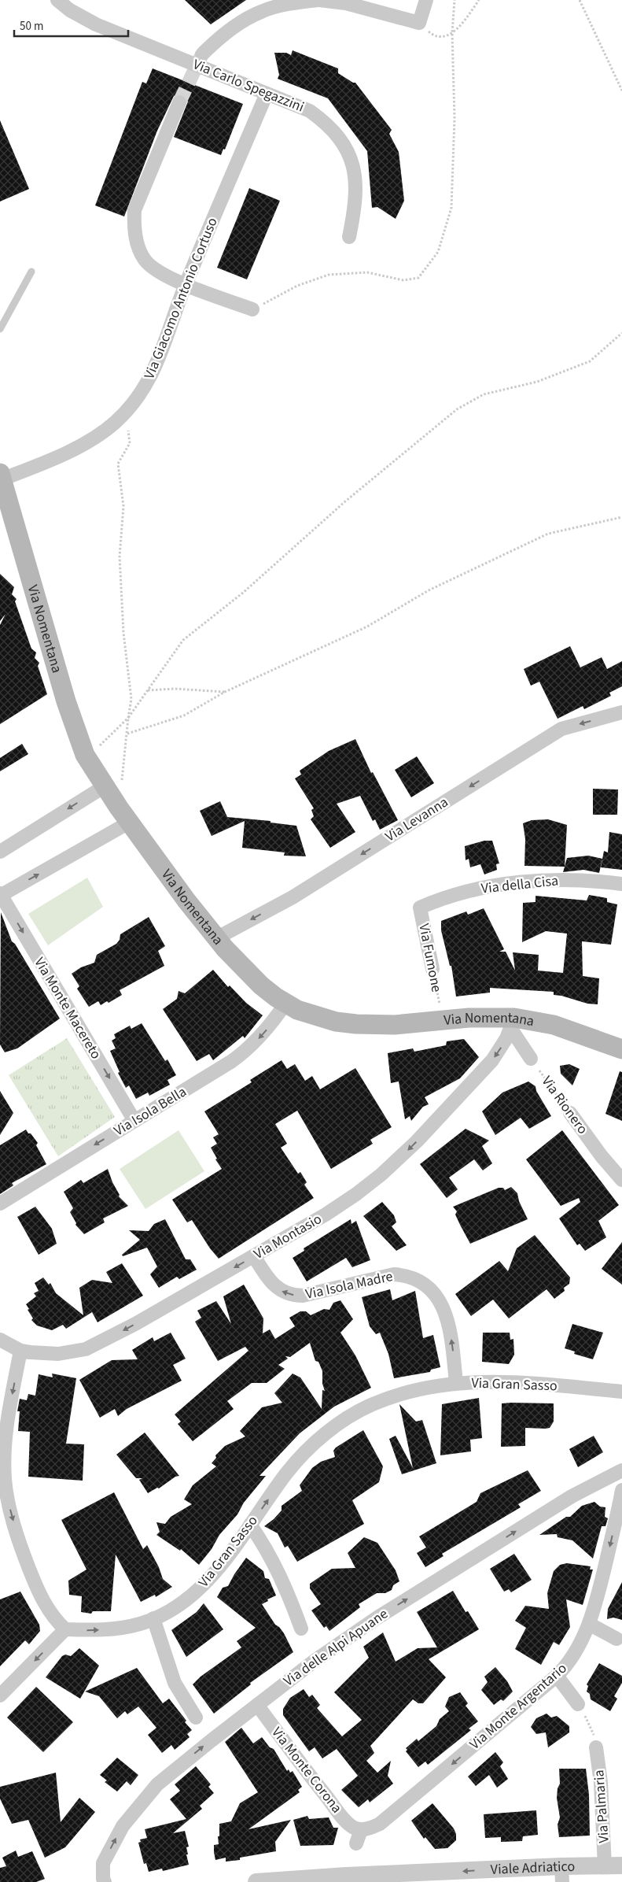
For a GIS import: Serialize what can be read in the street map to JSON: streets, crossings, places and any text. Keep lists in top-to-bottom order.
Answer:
{
  "streets": {
    "main road": ["Via Nomentana"],
    "street": [
      "Via Carlo Spegazzini",
      "Via Giacomo Antonio Cortuso",
      "Via Levanna",
      "Via della Cisa",
      "Via Fumone",
      "Via Monte Macereto",
      "Via Rionero",
      "Via Isola Bella",
      "Via Montasio",
      "Via Isola Madre",
      "Via Gran Sasso",
      "Via delle Alpi Apuane",
      "Via Monte Argentario",
      "Via Monte Corona",
      "Via Palmaria",
      "Viale Adriatico"
    ]
  },
  "crossings": [
    ["Via Carlo Spegazzini", "Via Giacomo Antonio Cortuso"],
    ["Via Giacomo Antonio Cortuso", "Via Nomentana"],
    ["Via Nomentana", "Via Levanna"],
    ["Via Nomentana", "Via Isola Bella"],
    ["Via Nomentana", "Via Montasio"],
    ["Via della Cisa", "Via Fumone"],
    ["Via Monte Macereto", "Via Isola Bella"],
    ["Via Montasio", "Via Isola Madre"],
    ["Via Isola Madre", "Via Gran Sasso"],
    ["Via delle Alpi Apuane", "Via Monte Corona"],
    ["Via Monte Argentario", "Via Monte Corona"],
    ["Via Palmaria", "Viale Adriatico"]
  ],
  "one_way": [
    "Via Levanna",
    "Via Monte Macereto",
    "Via Isola Bella",
    "Via Montasio",
    "Via Gran Sasso",
    "Via delle Alpi Apuane",
    "Via Monte Argentario",
    "Viale Adriatico"
  ],
  "scale_bar": "50 m"
}
